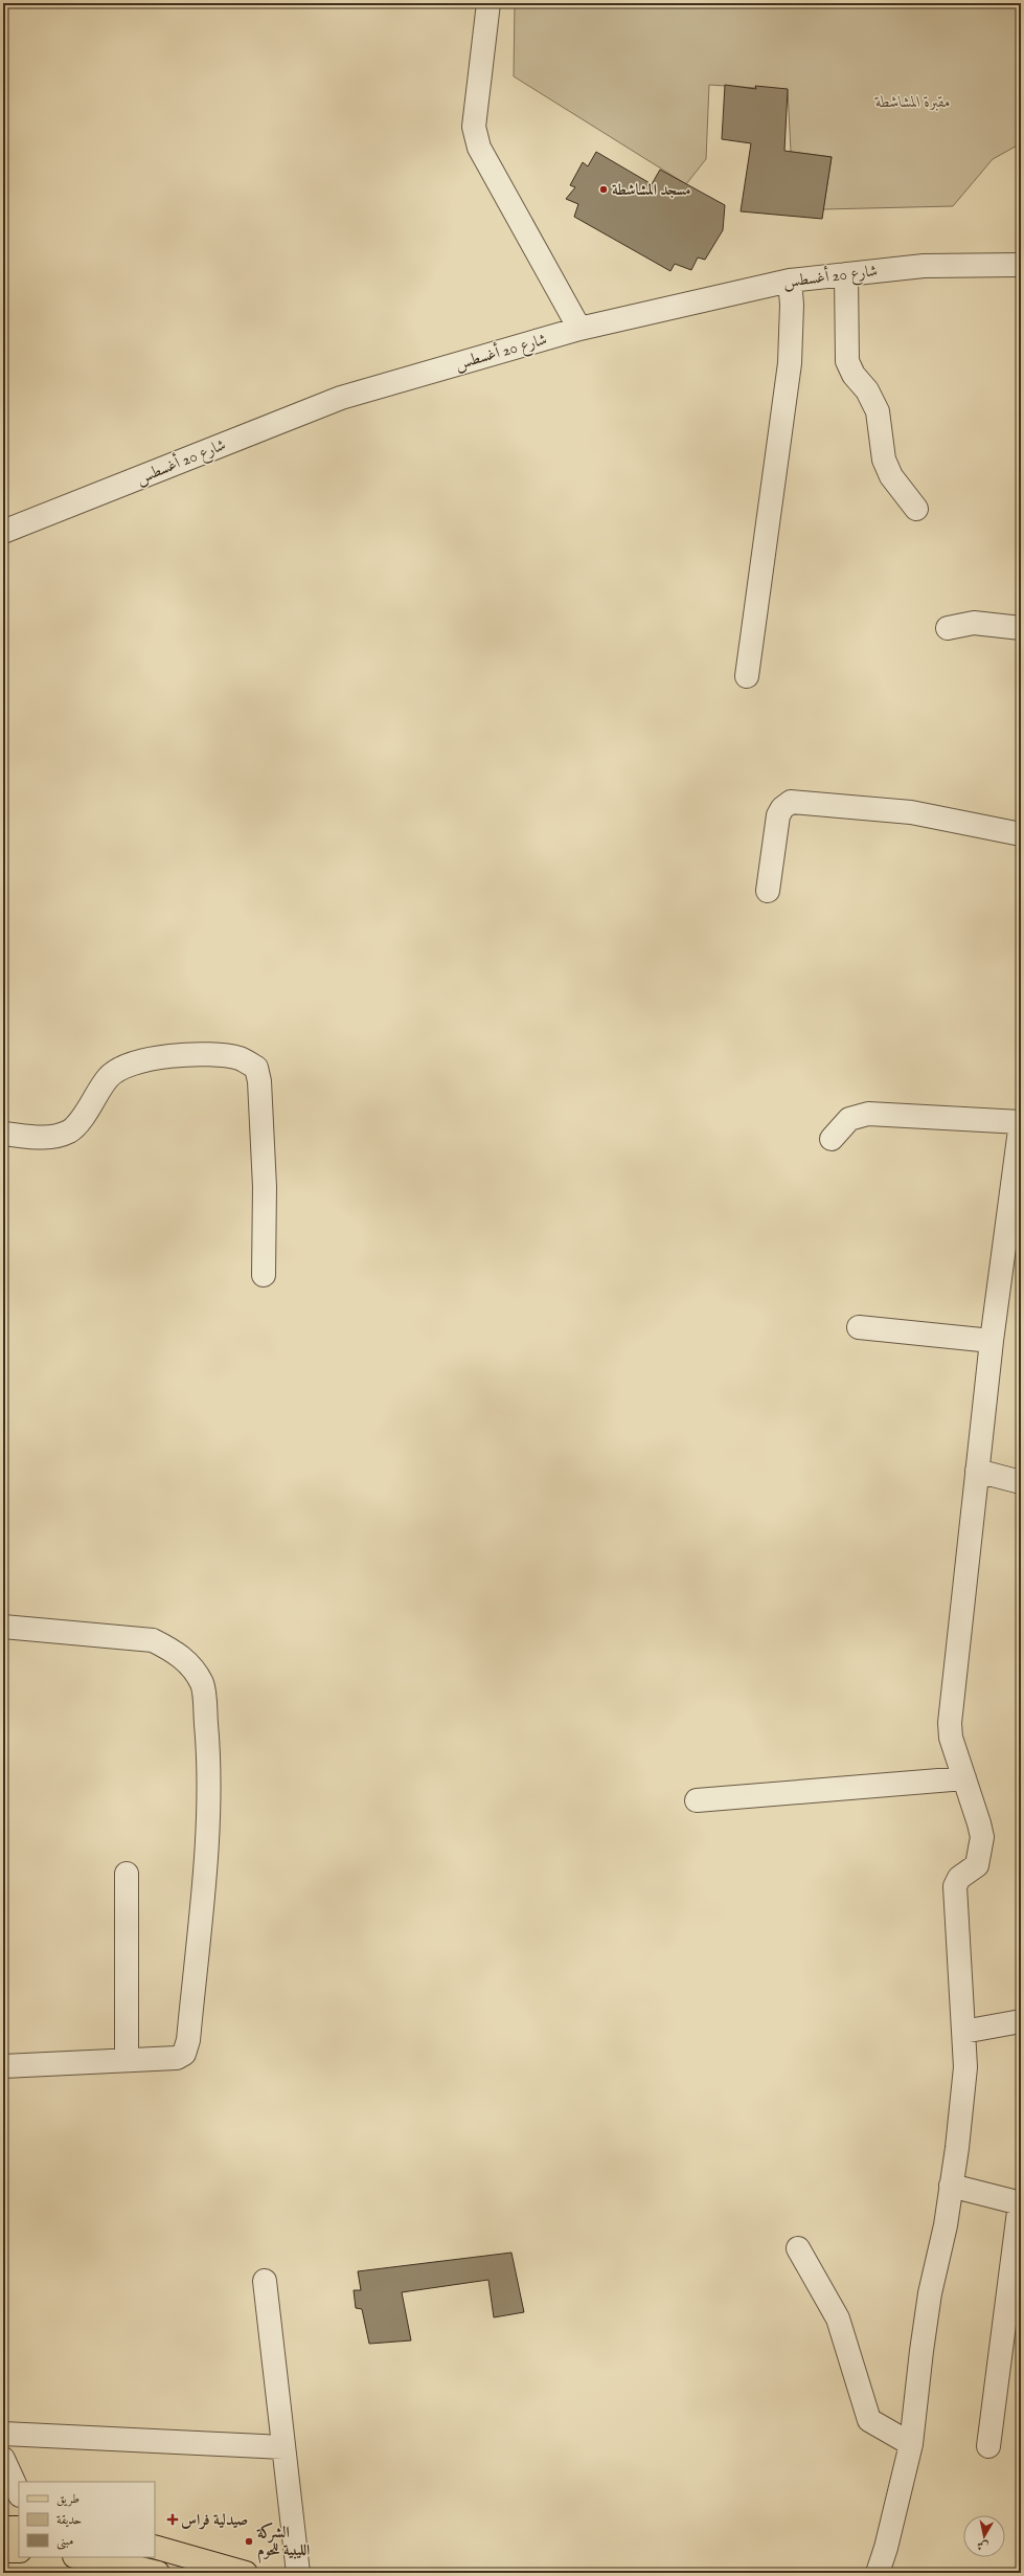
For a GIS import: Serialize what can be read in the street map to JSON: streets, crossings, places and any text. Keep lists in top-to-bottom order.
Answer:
{
  "streets": {
    "street": ["شارع 20 أغسطس"]
  },
  "parks": ["مقبرة المشاشطة"],
  "places": {
    "other": ["مسجد المشاشطة", "الشركة الليبية للحوم"],
    "health": ["صيدلية فراس"]
  },
  "legend": ["طريق", "حديقة", "مبنى"],
  "north": "bottom"
}
